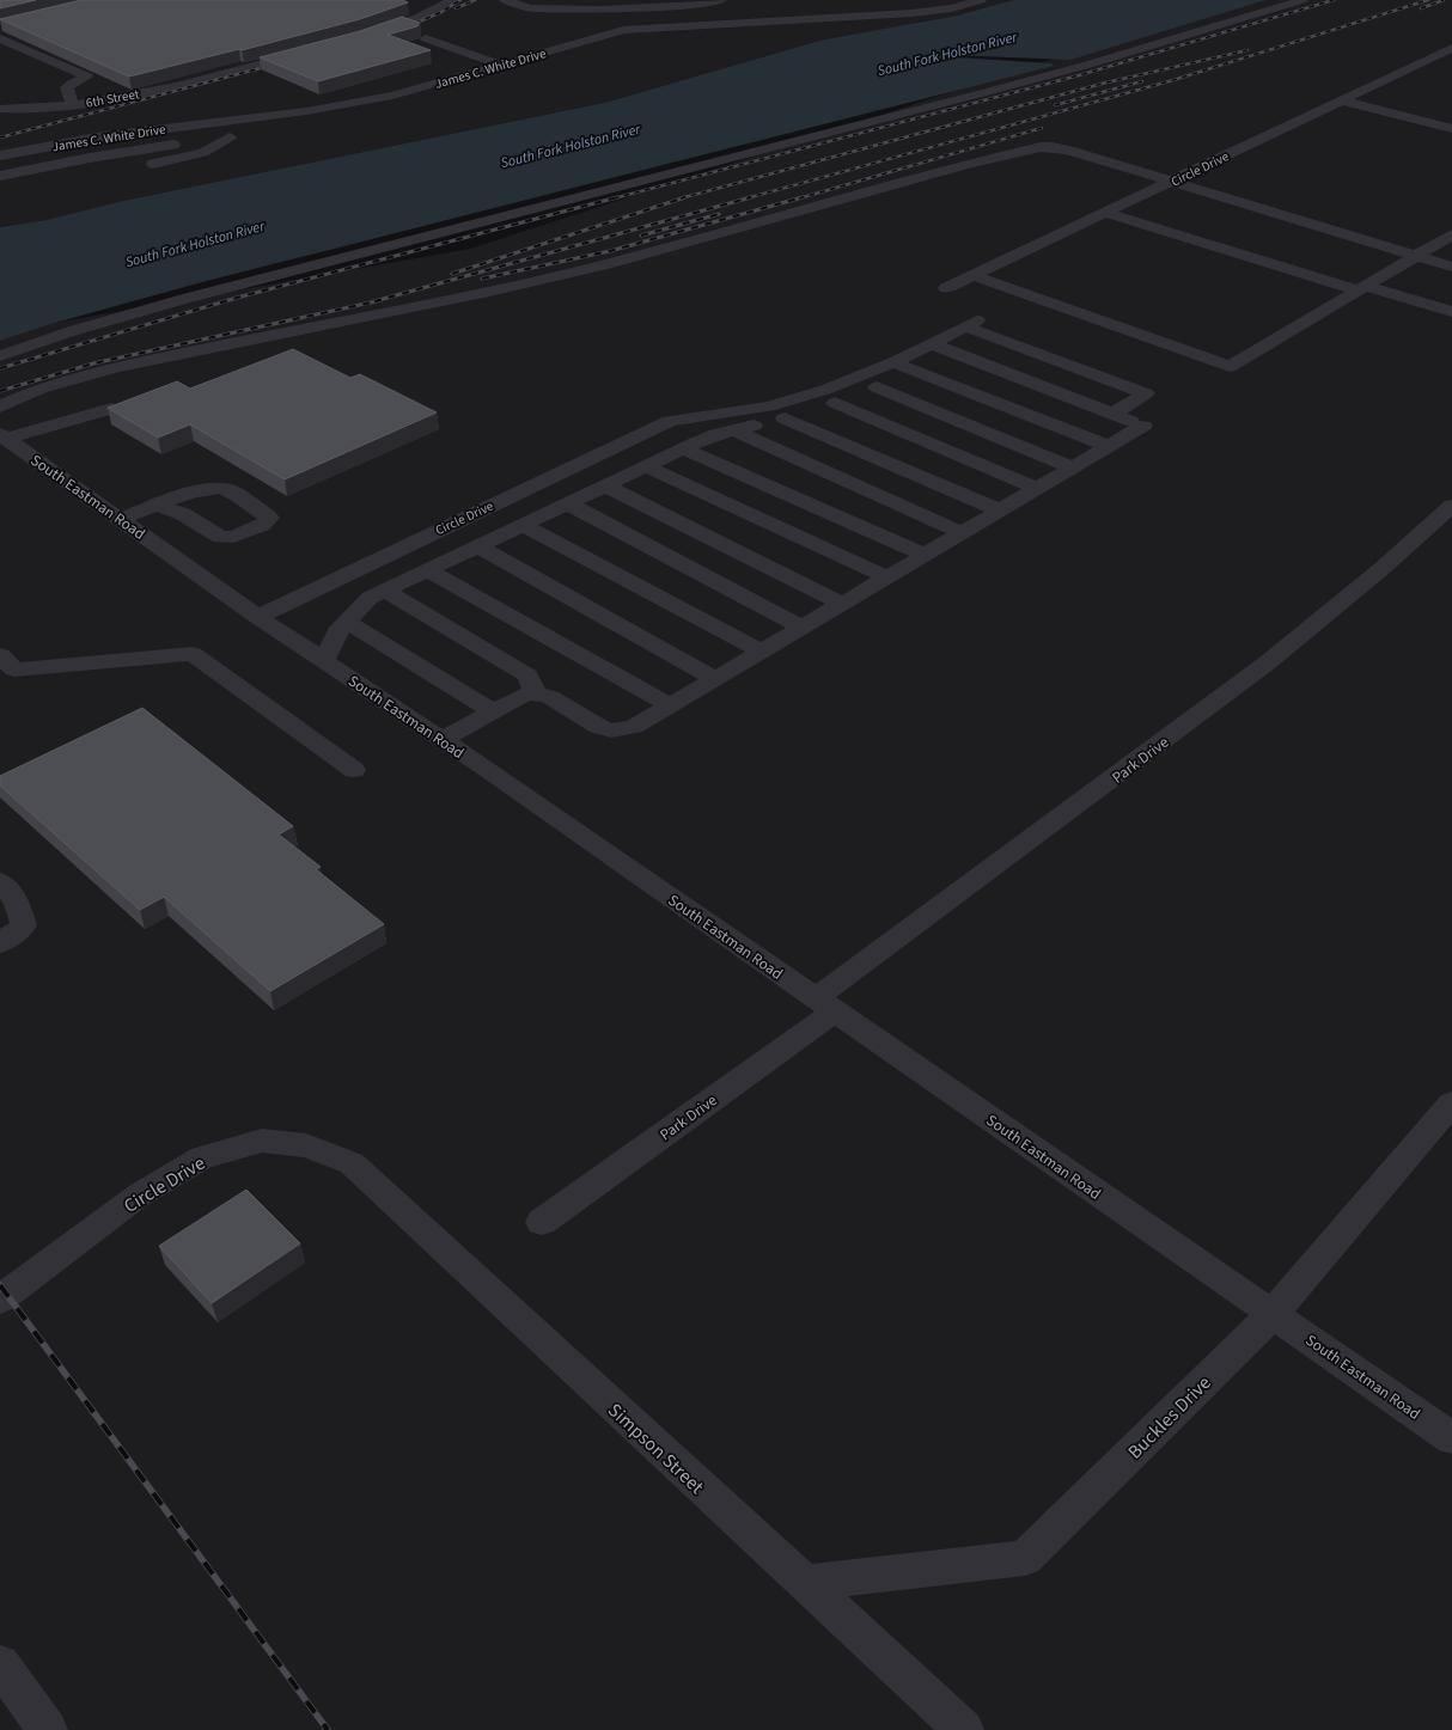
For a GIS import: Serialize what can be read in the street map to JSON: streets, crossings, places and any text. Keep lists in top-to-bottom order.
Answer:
{
  "streets": {
    "street": [
      "James C. White Drive",
      "6th Street",
      "Circle Drive",
      "South Eastman Road",
      "Park Drive",
      "Buckles Drive",
      "Simpson Street"
    ]
  },
  "crossings": [
    ["Circle Drive", "South Eastman Road"],
    ["Circle Drive", "Simpson Street"],
    ["South Eastman Road", "Park Drive"],
    ["South Eastman Road", "Buckles Drive"],
    ["Buckles Drive", "Simpson Street"]
  ],
  "water": ["South Fork Holston River"]
}
